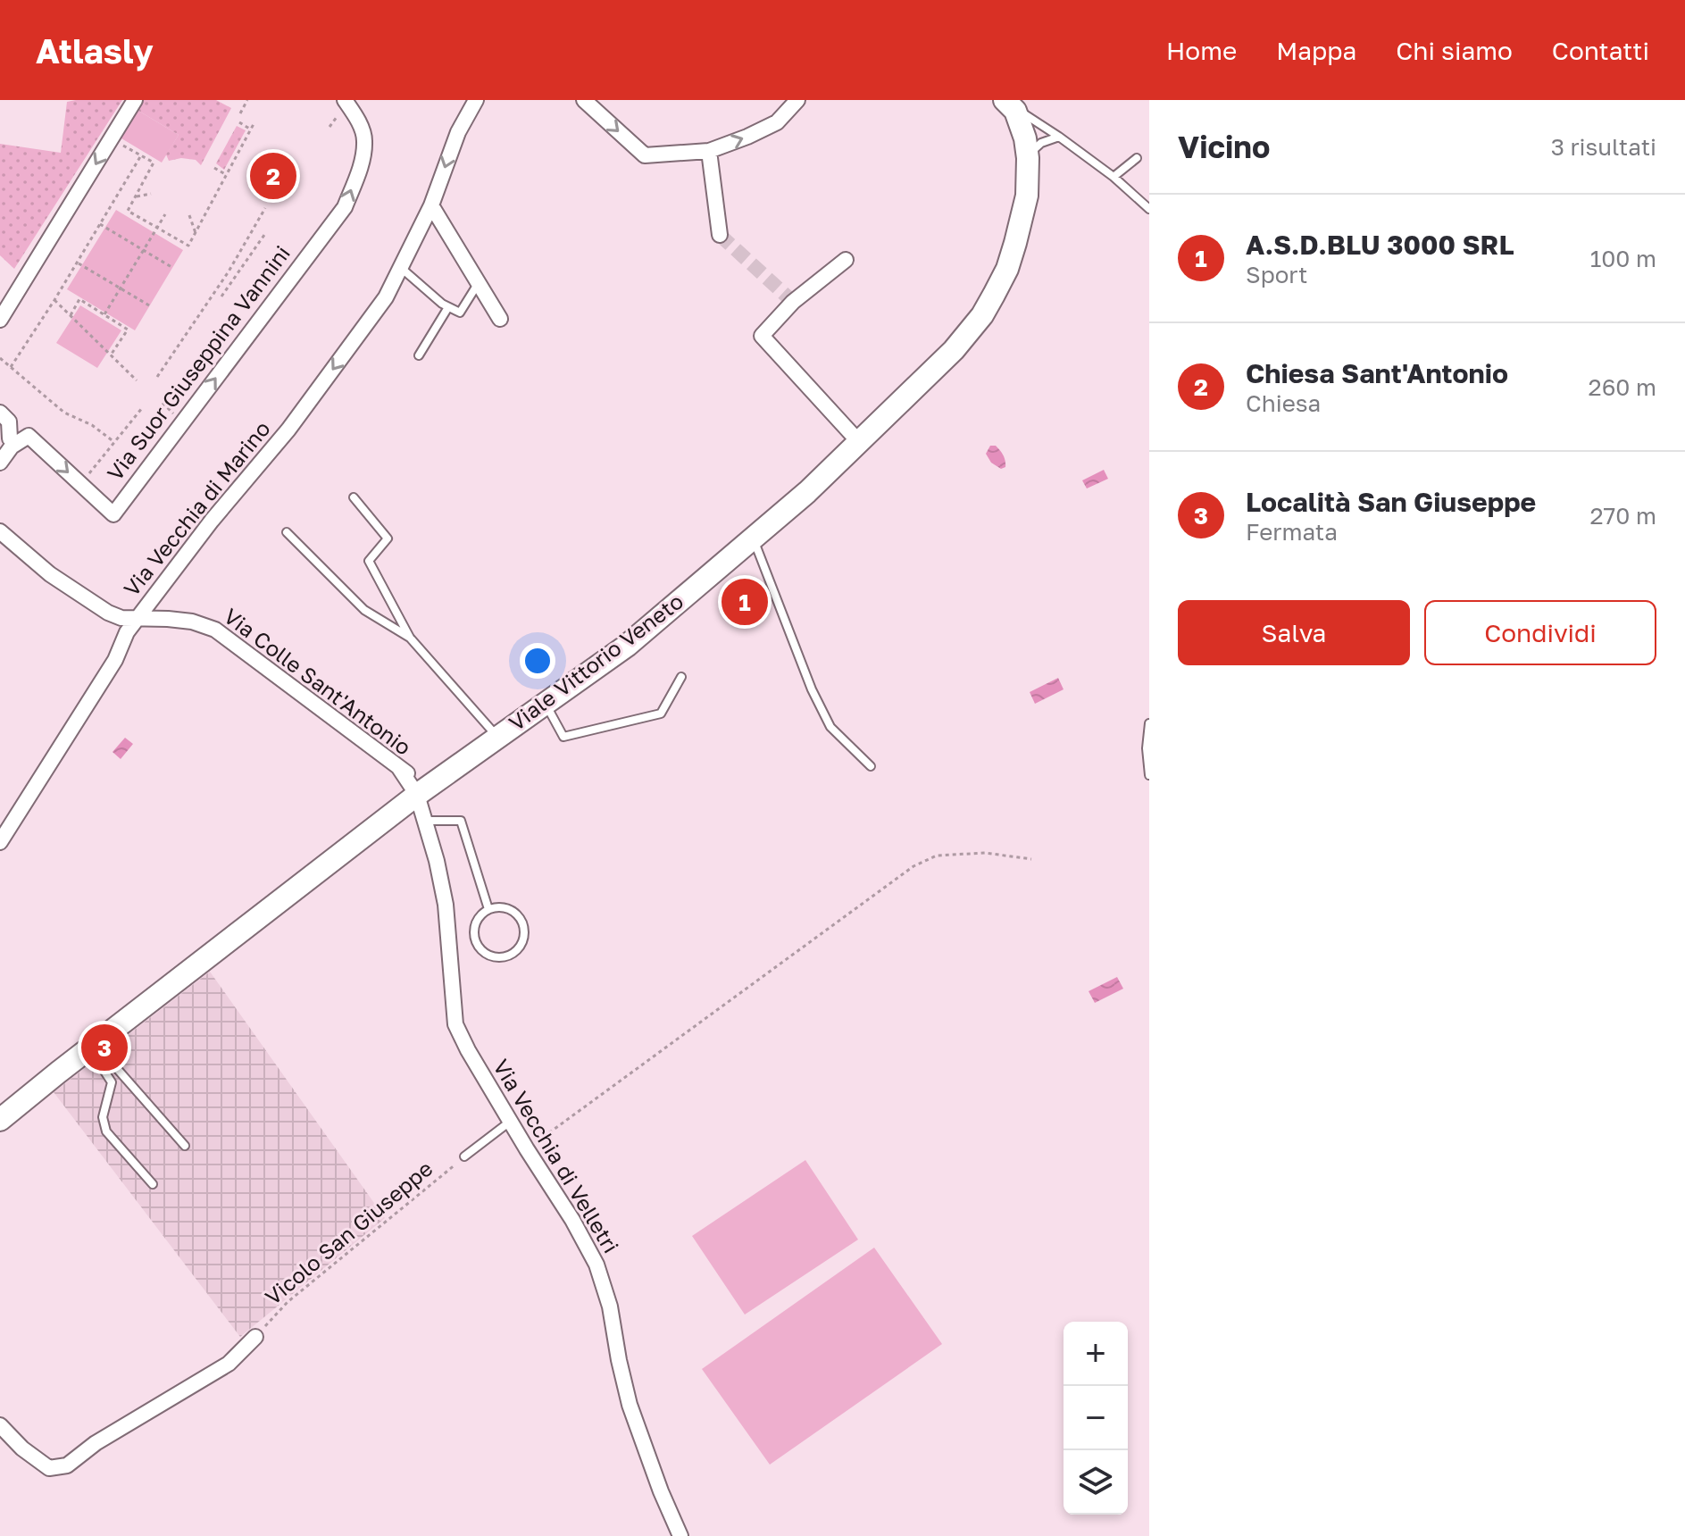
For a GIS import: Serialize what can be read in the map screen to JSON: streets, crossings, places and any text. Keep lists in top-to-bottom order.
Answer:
{
  "streets": {
    "main road": ["Viale Vittorio Veneto"],
    "street": [
      "Via Suor Giuseppina Vannini",
      "Via Vecchia di Marino",
      "Via Colle Sant'Antonio",
      "Via Vecchia di Velletri"
    ],
    "path": ["Vicolo San Giuseppe"]
  },
  "crossings": [
    ["Via Vecchia di Marino", "Via Colle Sant'Antonio"],
    ["Viale Vittorio Veneto", "Via Colle Sant'Antonio"],
    ["Viale Vittorio Veneto", "Via Vecchia di Velletri"],
    ["Via Colle Sant'Antonio", "Via Vecchia di Velletri"]
  ],
  "one_way": ["Via Vecchia di Marino"],
  "page": {
    "header": "Atlasly",
    "nav": [
      "Home",
      "Mappa",
      "Chi siamo",
      "Contatti"
    ],
    "heading": ["Vicino", "3 risultati"],
    "pins": ["2", "1", "3"],
    "list": [
      {
        "mark": "1",
        "name": "A.S.D.BLU 3000 SRL",
        "note": "Sport",
        "value": "100 m"
      },
      {
        "mark": "2",
        "name": "Chiesa Sant'Antonio",
        "note": "Chiesa",
        "value": "260 m"
      },
      {
        "mark": "3",
        "name": "Località San Giuseppe",
        "note": "Fermata",
        "value": "270 m"
      }
    ],
    "buttons": ["Salva", "Condividi"],
    "map_buttons": ["+", "−"]
  }
}
